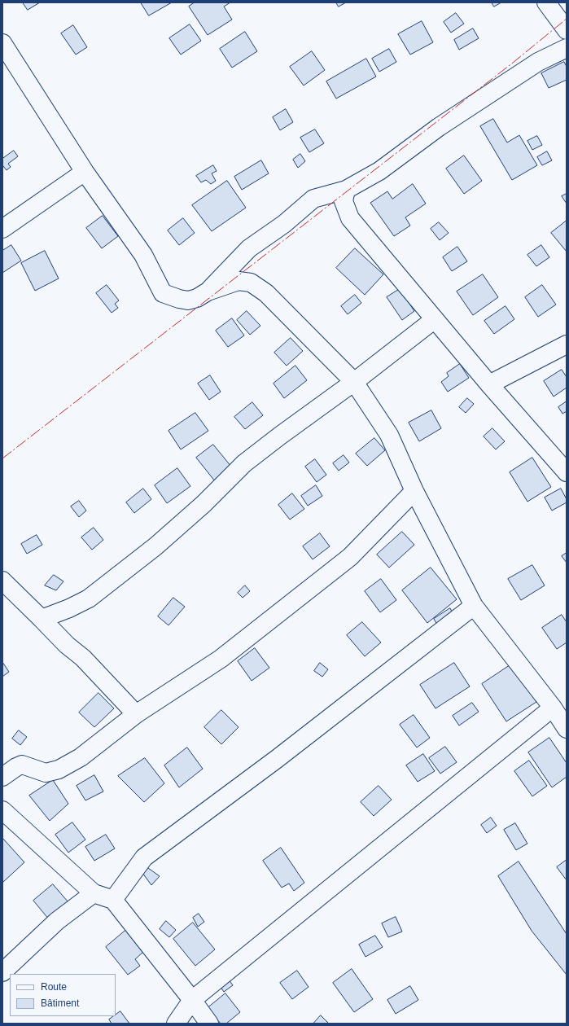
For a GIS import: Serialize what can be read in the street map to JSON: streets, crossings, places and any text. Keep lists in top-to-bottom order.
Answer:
{
  "legend": ["Route", "Bâtiment"]
}
